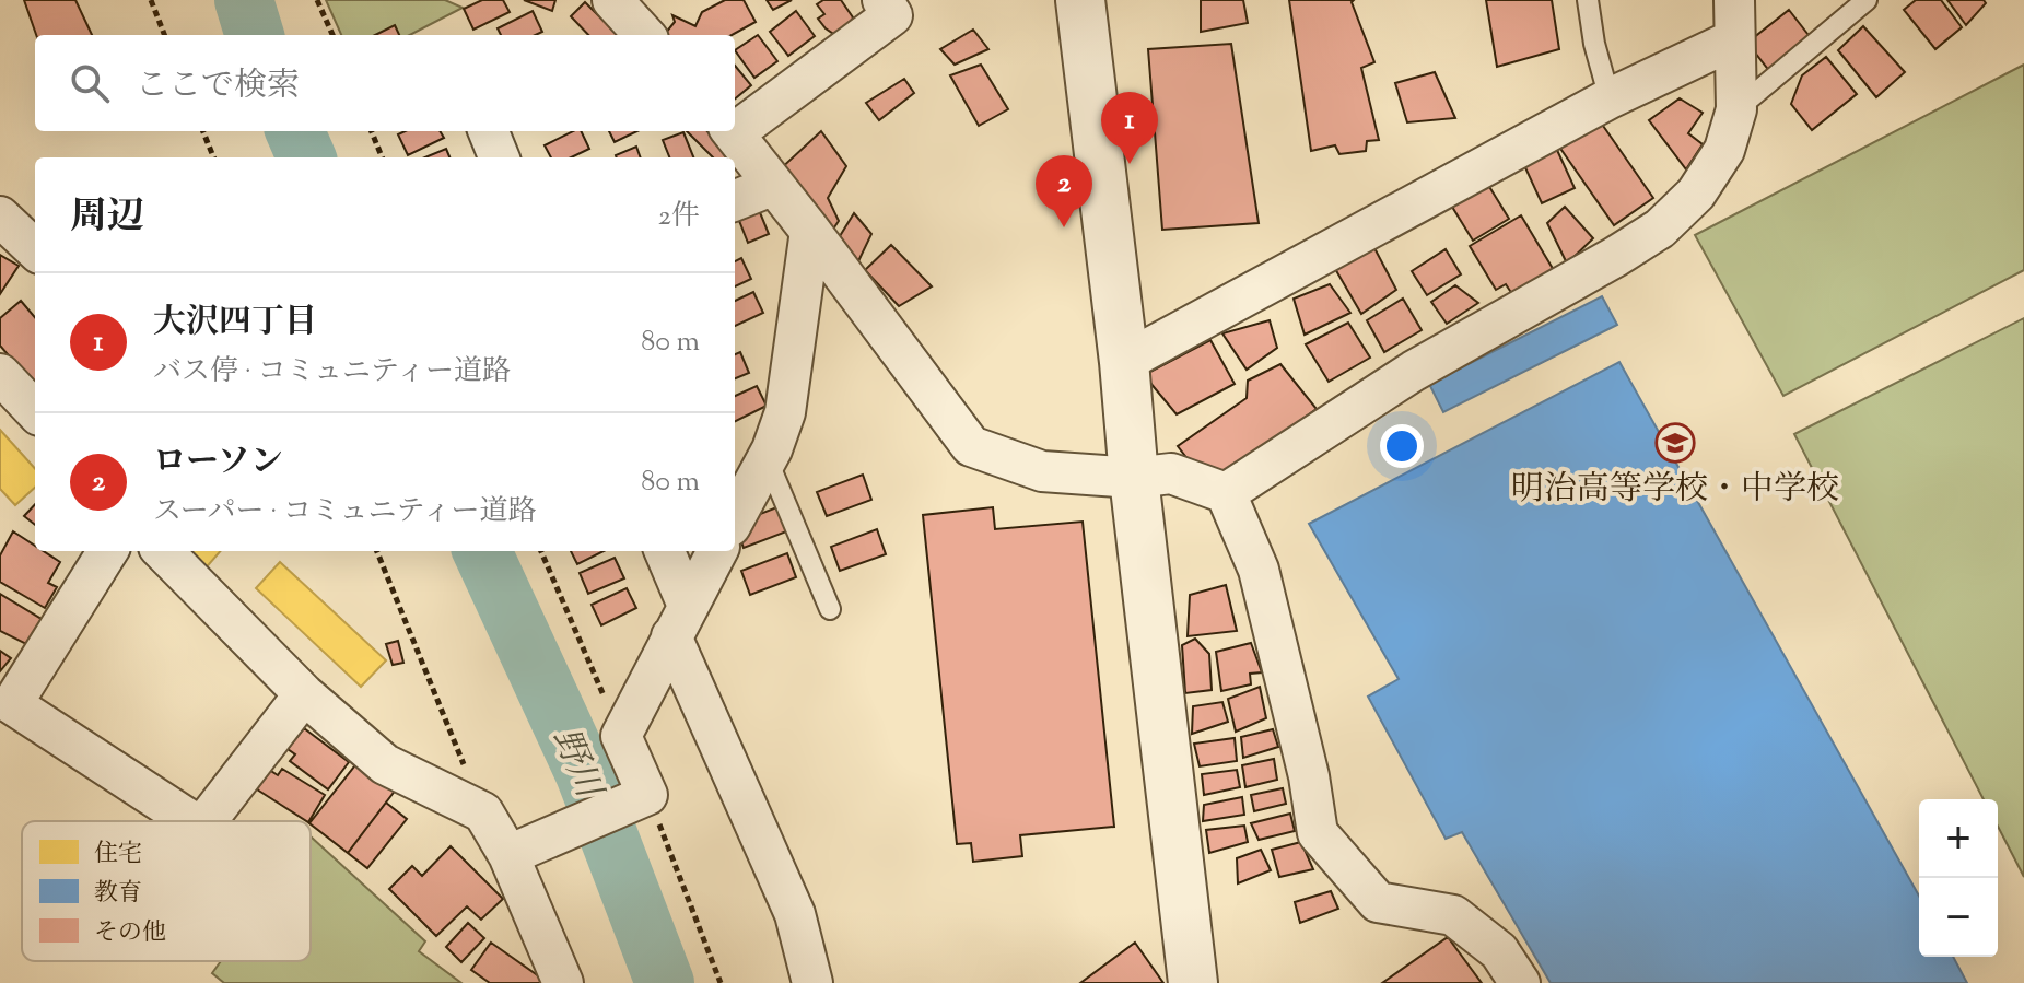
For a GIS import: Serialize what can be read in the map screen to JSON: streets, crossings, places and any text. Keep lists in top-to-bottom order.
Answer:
{
  "water": ["野川"],
  "places": {
    "school or university": ["明治高等学校・中学校"]
  },
  "legend": ["住宅", "教育", "その他"],
  "page": {
    "search": "ここで検索",
    "pins": ["1", "2"],
    "heading": ["周辺", "2件"],
    "list": [
      {
        "mark": "1",
        "name": "大沢四丁目",
        "note": "バス停 · コミュニティー道路",
        "value": "80 m"
      },
      {
        "mark": "2",
        "name": "ローソン",
        "note": "スーパー · コミュニティー道路",
        "value": "80 m"
      }
    ],
    "map_buttons": ["+", "−"]
  }
}
